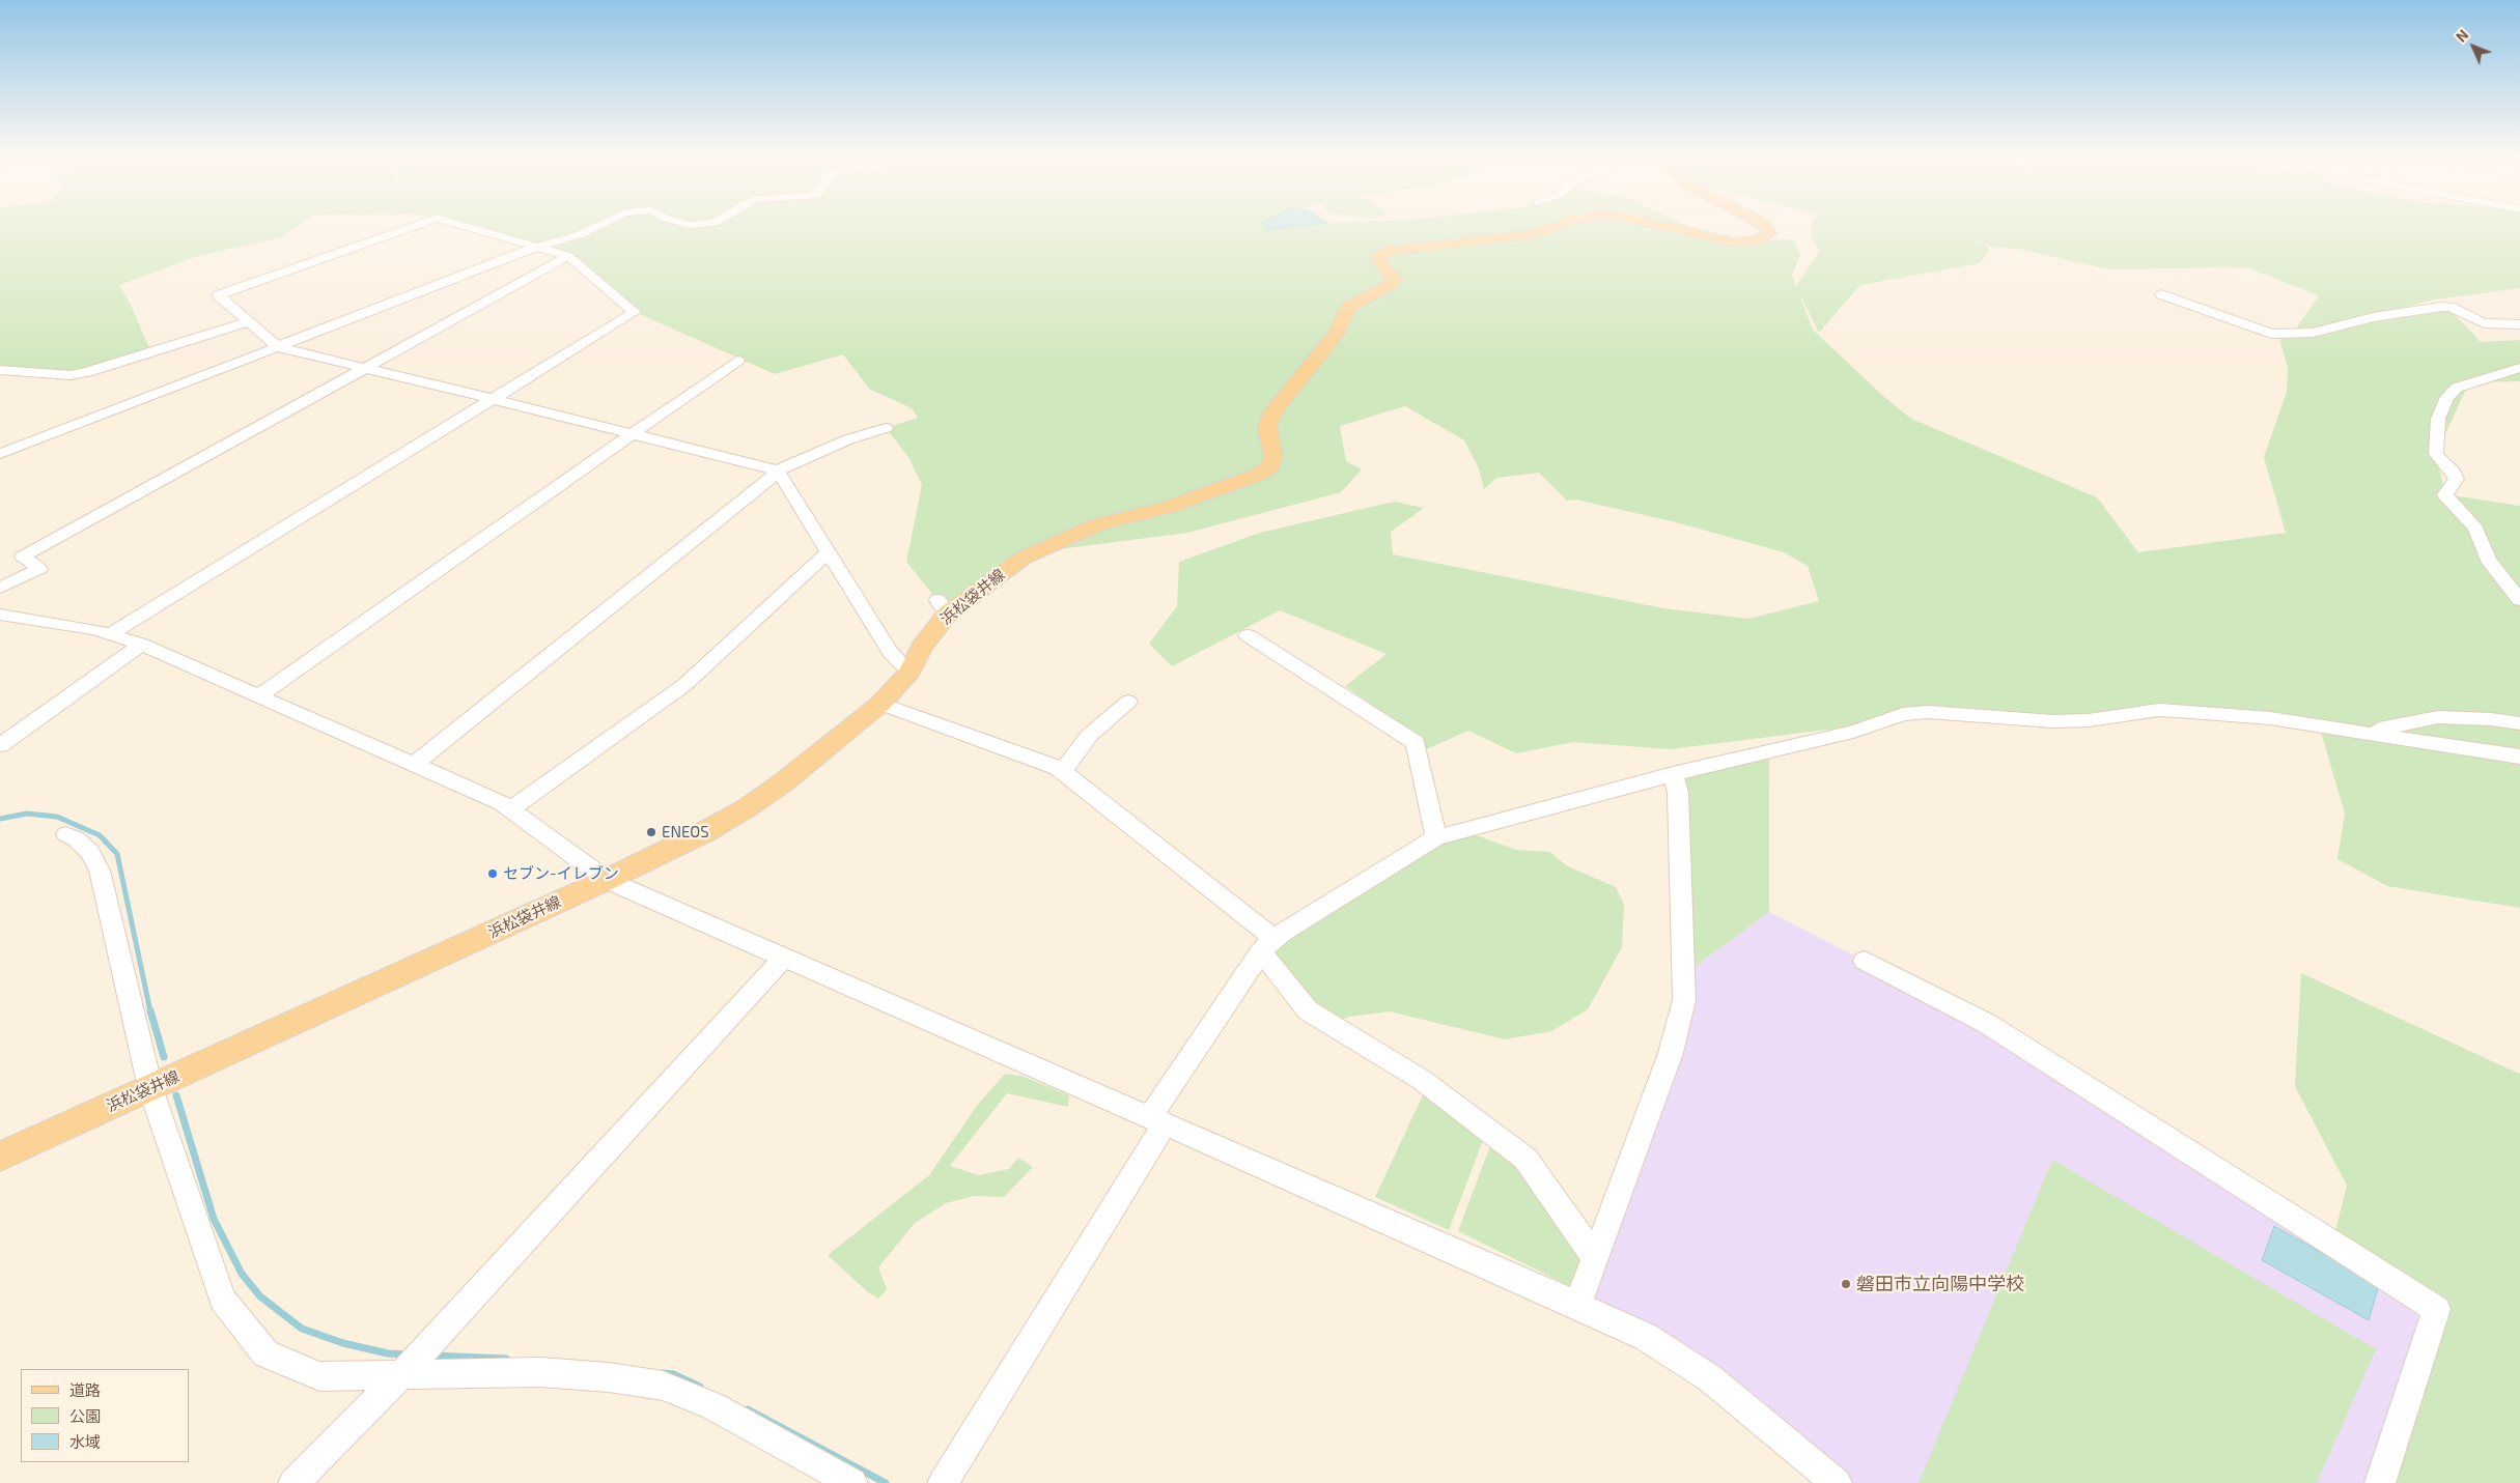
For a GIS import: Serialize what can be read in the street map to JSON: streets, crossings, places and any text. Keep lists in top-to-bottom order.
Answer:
{
  "streets": {
    "main road": ["浜松袋井線"]
  },
  "places": ["ENEOS", "セブン-イレブン", "磐田市立向陽中学校"],
  "legend": ["道路", "公園", "水域"],
  "north": "top left"
}
